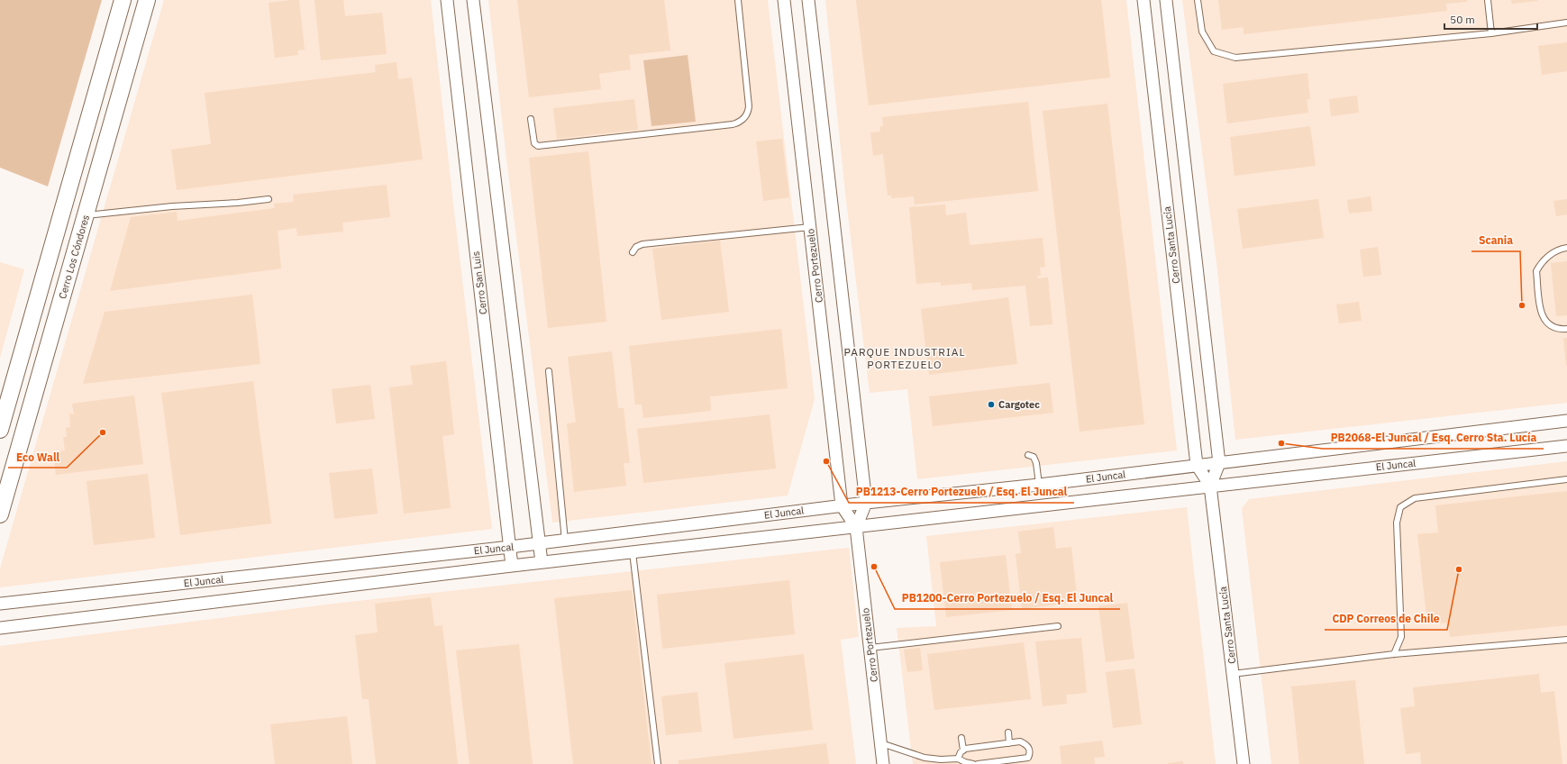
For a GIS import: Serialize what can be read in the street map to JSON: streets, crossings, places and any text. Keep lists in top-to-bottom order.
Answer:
{
  "streets": {
    "street": [
      "Cerro Santa Lucía",
      "Cerro Los Cóndores",
      "Cerro Portezuelo",
      "Cerro San Luis",
      "El Juncal"
    ]
  },
  "crossings": [
    ["Cerro Santa Lucía", "El Juncal"],
    ["Cerro Portezuelo", "El Juncal"],
    ["Cerro San Luis", "El Juncal"]
  ],
  "districts": ["PARQUE INDUSTRIAL PORTEZUELO"],
  "places": [
    "Scania",
    "Cargotec",
    "Eco Wall",
    "PB2068-El Juncal / Esq. Cerro Sta. Lucía",
    "PB1213-Cerro Portezuelo / Esq. El Juncal",
    "PB1200-Cerro Portezuelo / Esq. El Juncal",
    "CDP Correos de Chile"
  ],
  "scale_bar": "50 m"
}
